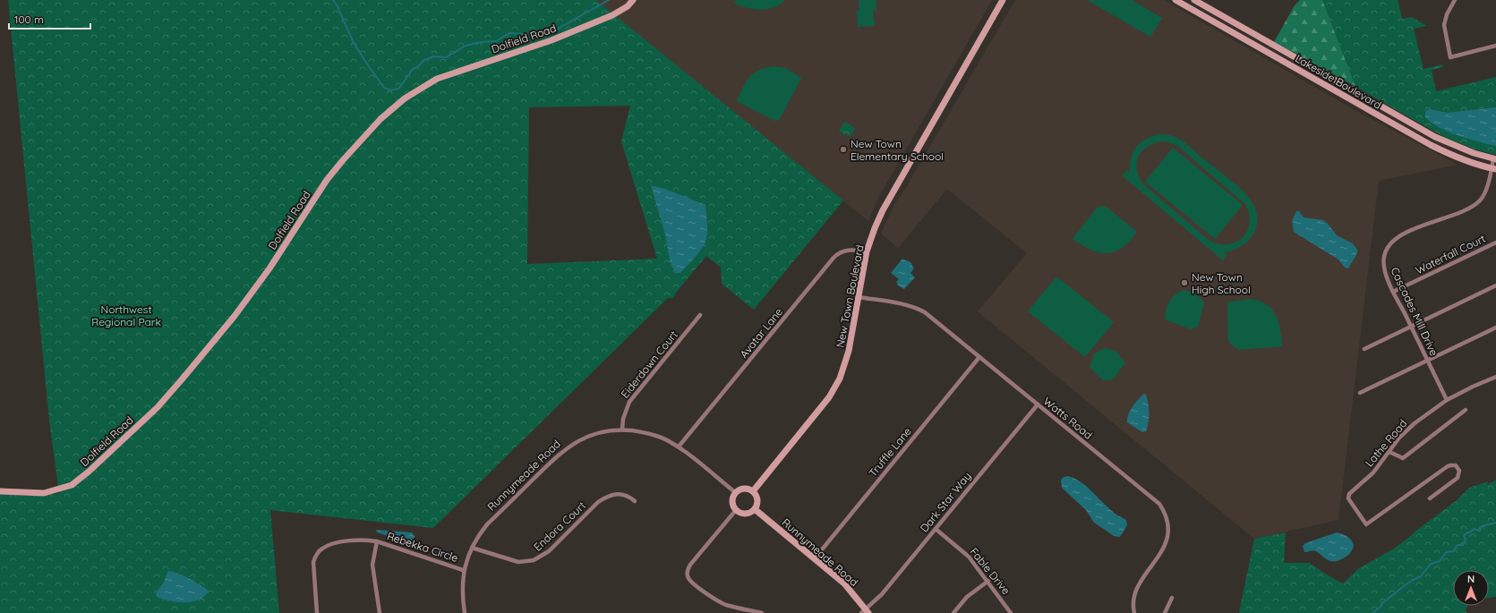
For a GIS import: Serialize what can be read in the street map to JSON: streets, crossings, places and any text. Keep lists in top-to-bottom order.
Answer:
{
  "streets": {
    "street": [
      "Dolfield Road",
      "Lakeside Boulevard",
      "Waterfall Court",
      "New Town Boulevard",
      "Cascades Mill Drive",
      "Avatar Lane",
      "Eiderdown Court",
      "Watts Road",
      "Lathe Road",
      "Truffle Lane",
      "Runnymeade Road",
      "Dark Star Way",
      "Endora Court",
      "Rebekka Circle",
      "Fable Drive"
    ]
  },
  "crossings": [
    ["Lakeside Boulevard", "Cascades Mill Drive"],
    ["Waterfall Court", "Cascades Mill Drive"],
    ["New Town Boulevard", "Avatar Lane"],
    ["New Town Boulevard", "Watts Road"],
    ["New Town Boulevard", "Runnymeade Road"],
    ["Cascades Mill Drive", "Lathe Road"],
    ["Avatar Lane", "Runnymeade Road"],
    ["Eiderdown Court", "Runnymeade Road"],
    ["Watts Road", "Truffle Lane"],
    ["Watts Road", "Dark Star Way"],
    ["Truffle Lane", "Runnymeade Road"],
    ["Runnymeade Road", "Dark Star Way"],
    ["Runnymeade Road", "Endora Court"],
    ["Runnymeade Road", "Rebekka Circle"],
    ["Dark Star Way", "Fable Drive"]
  ],
  "parks": ["Northwest Regional Park"],
  "places": ["New Town Elementary School", "New Town High School"],
  "scale_bar": "100 m",
  "north": "top"
}
